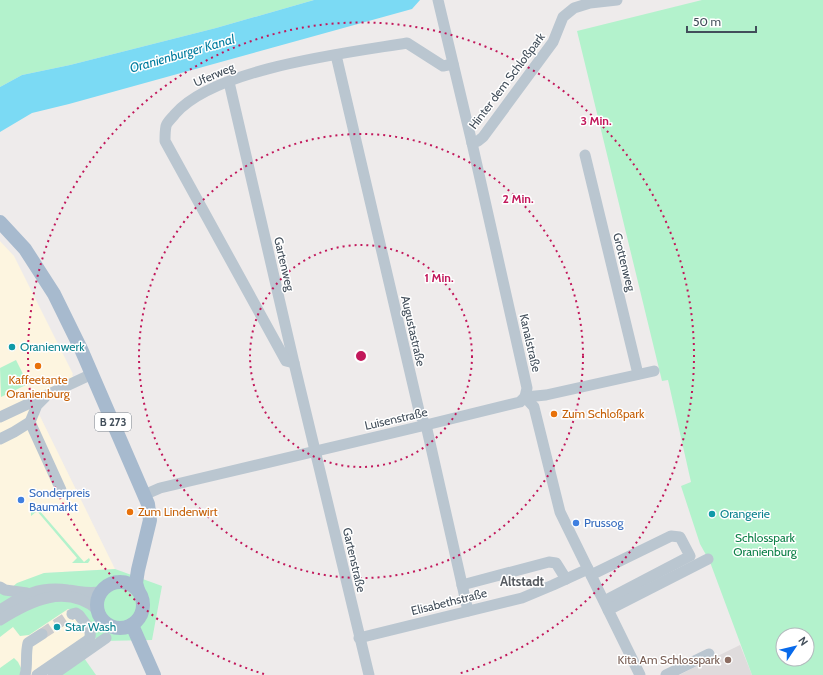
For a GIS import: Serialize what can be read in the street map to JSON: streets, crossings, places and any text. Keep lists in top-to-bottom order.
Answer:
{
  "streets": {
    "main road": ["B 273"],
    "street": [
      "Uferweg",
      "Hinter dem Schloßpark",
      "Grottenweg",
      "Gartenweg",
      "Augustastraße",
      "Kanalstraße",
      "Luisenstraße",
      "Gartenstraße",
      "Elisabethstraße"
    ]
  },
  "crossings": [
    ["Uferweg", "Gartenweg"],
    ["Uferweg", "Augustastraße"],
    ["Uferweg", "Kanalstraße"],
    ["Hinter dem Schloßpark", "Kanalstraße"],
    ["Grottenweg", "Luisenstraße"],
    ["Gartenweg", "Luisenstraße"],
    ["Gartenweg", "Gartenstraße"],
    ["Augustastraße", "Luisenstraße"],
    ["Augustastraße", "Elisabethstraße"],
    ["Kanalstraße", "Luisenstraße"],
    ["Luisenstraße", "B 273"],
    ["Luisenstraße", "Gartenstraße"],
    ["Gartenstraße", "Elisabethstraße"]
  ],
  "districts": ["Altstadt"],
  "water": ["Oranienburger Kanal"],
  "parks": ["Schlosspark Oranienburg"],
  "places": [
    "Oranienwerk",
    "Kaffeetante Oranienburg",
    "Zum Schloßpark",
    "Sonderpreis Baumarkt",
    "Zum Lindenwirt",
    "Orangerie",
    "Prussog",
    "Star Wash",
    "Kita Am Schlosspark"
  ],
  "scale_bar": "50 m",
  "north": "top right",
  "rings": ["3 Min.", "2 Min.", "1 Min."]
}
